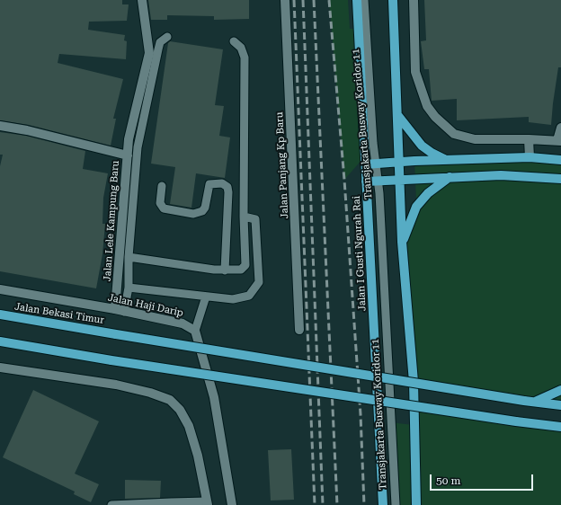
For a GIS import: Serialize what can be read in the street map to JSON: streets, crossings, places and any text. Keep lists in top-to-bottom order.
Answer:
{
  "streets": {
    "main road": ["Jalan I Gusti Ngurah Rai", "Jalan Bekasi Timur"],
    "street": ["Jalan Panjang Kp Baru", "Jalan Lele Kampung Baru", "Jalan Haji Darip"],
    "lane": ["Transjakarta Busway Koridor 11"]
  },
  "crossings": [
    ["Jalan Lele Kampung Baru", "Jalan Haji Darip"]
  ],
  "scale_bar": "50 m"
}
